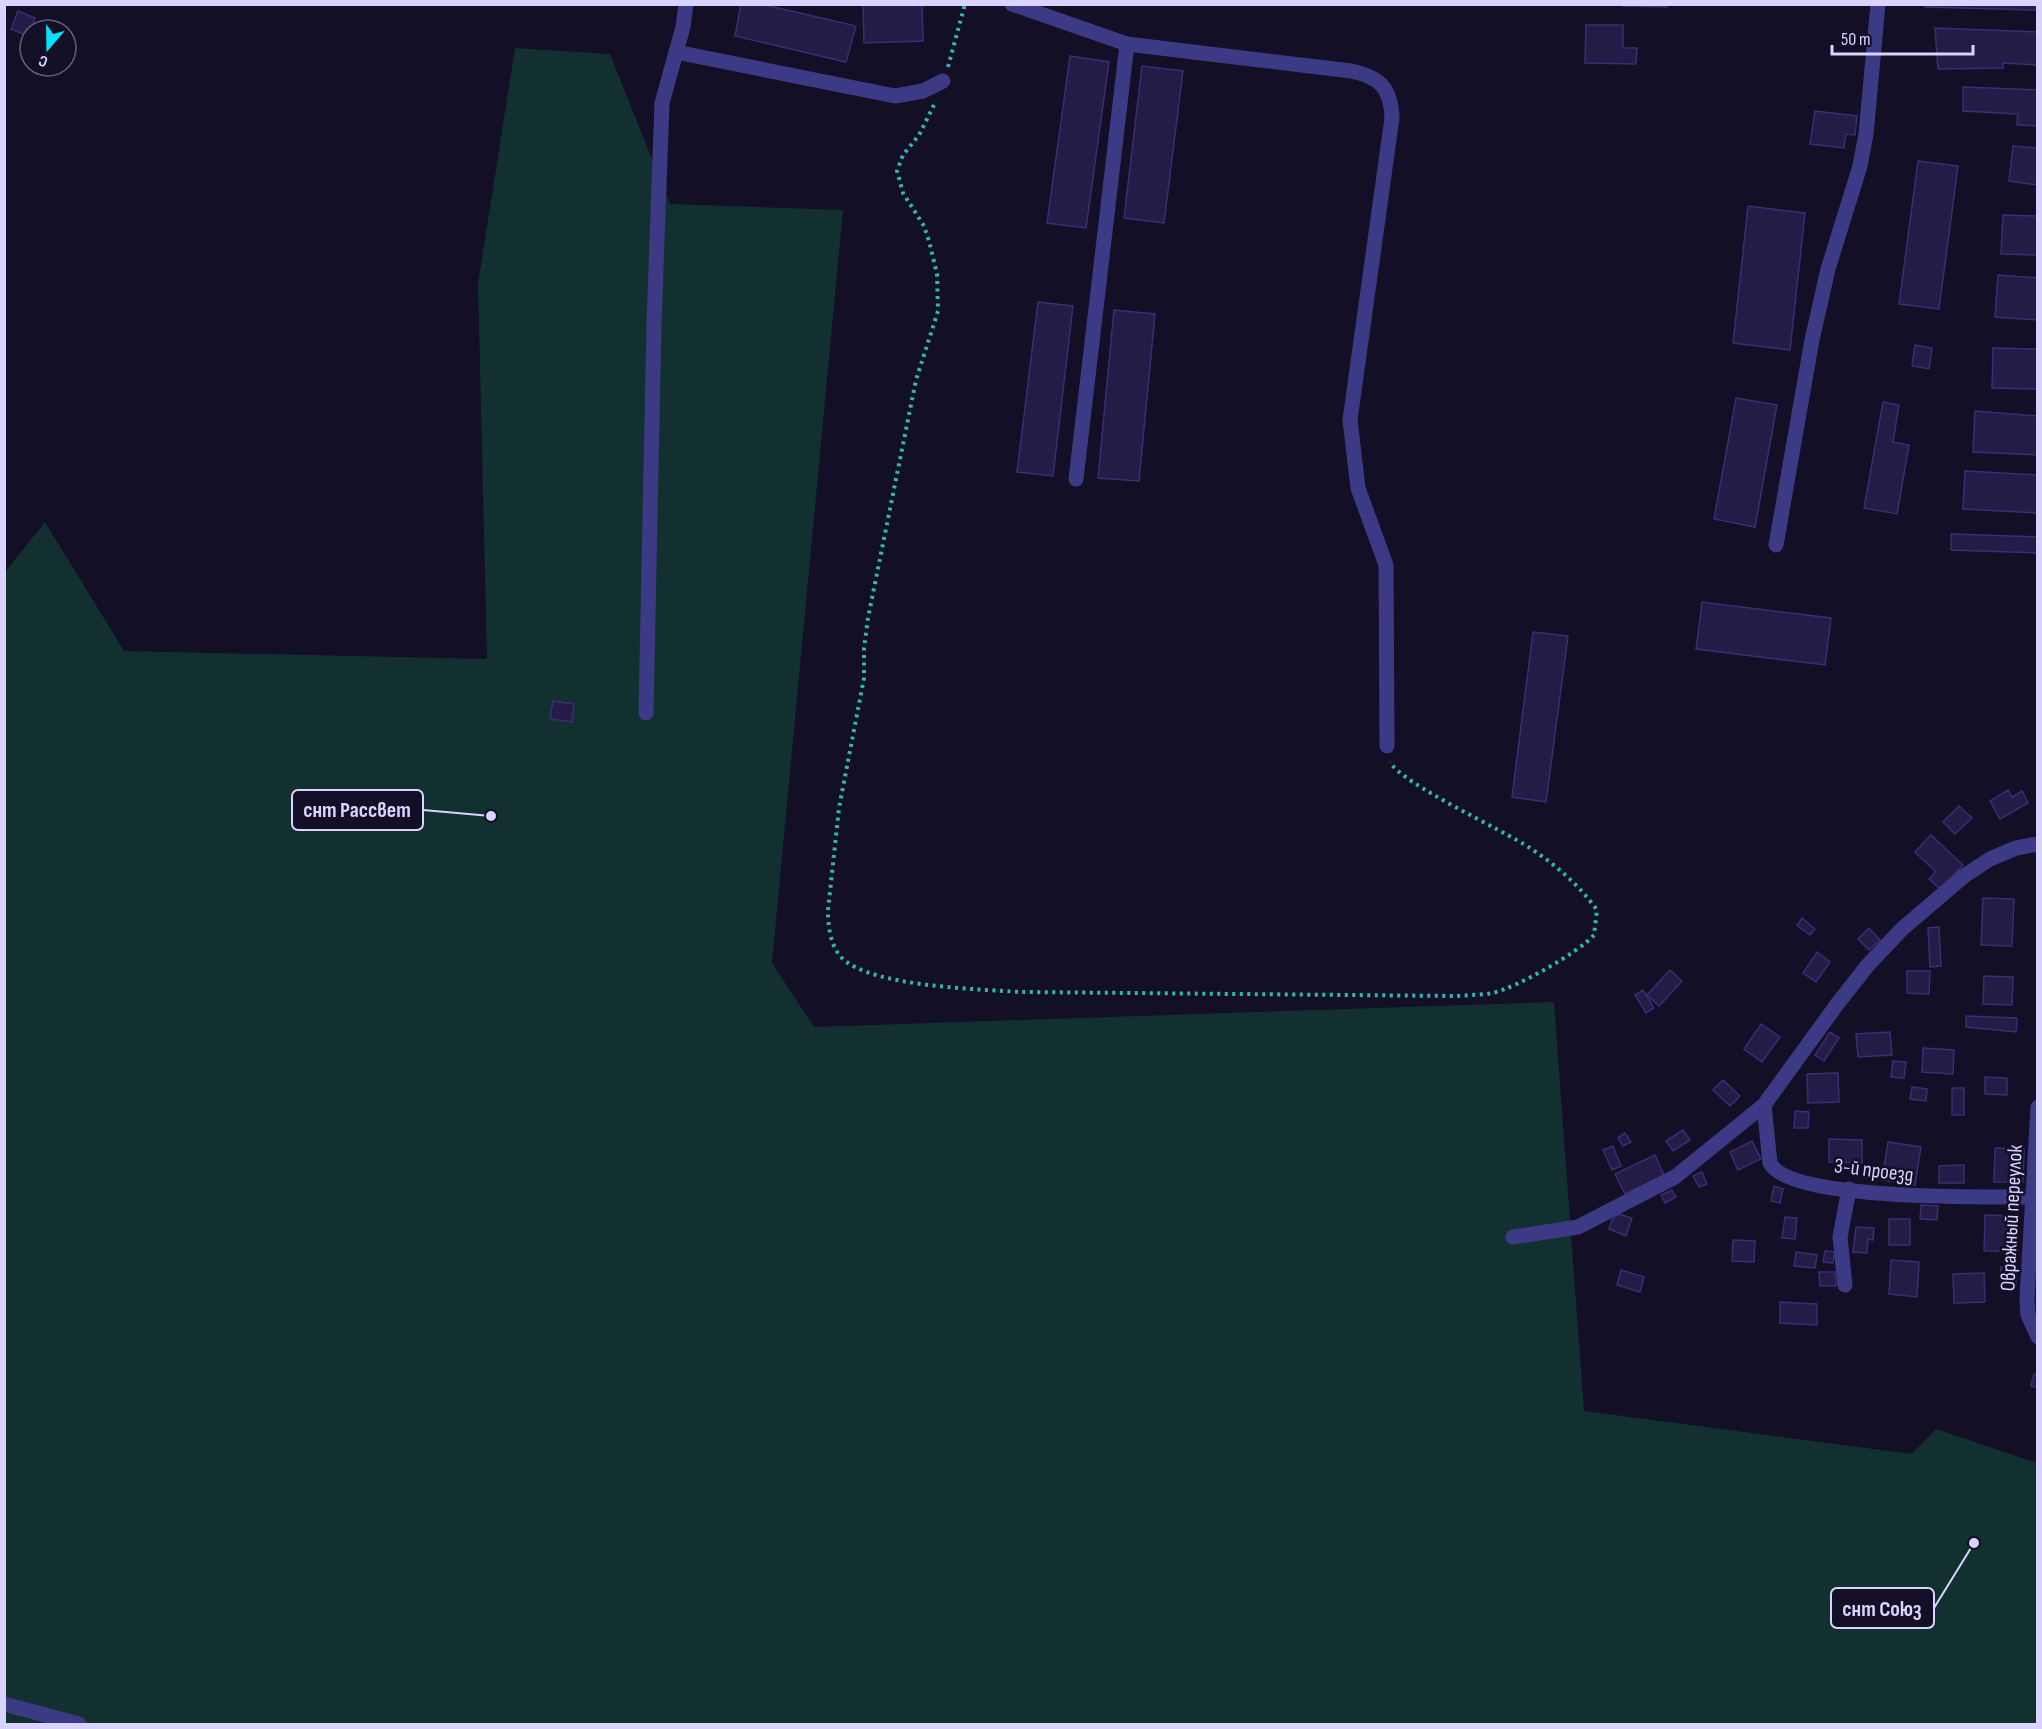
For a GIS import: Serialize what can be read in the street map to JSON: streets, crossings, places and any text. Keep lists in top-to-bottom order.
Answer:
{
  "streets": {
    "street": ["3-й проезд", "Овражный переулок"]
  },
  "crossings": [
    ["3-й проезд", "Овражный переулок"]
  ],
  "places": ["снт Рассвет", "снт Союз"],
  "scale_bar": "50 m",
  "north": "bottom"
}
